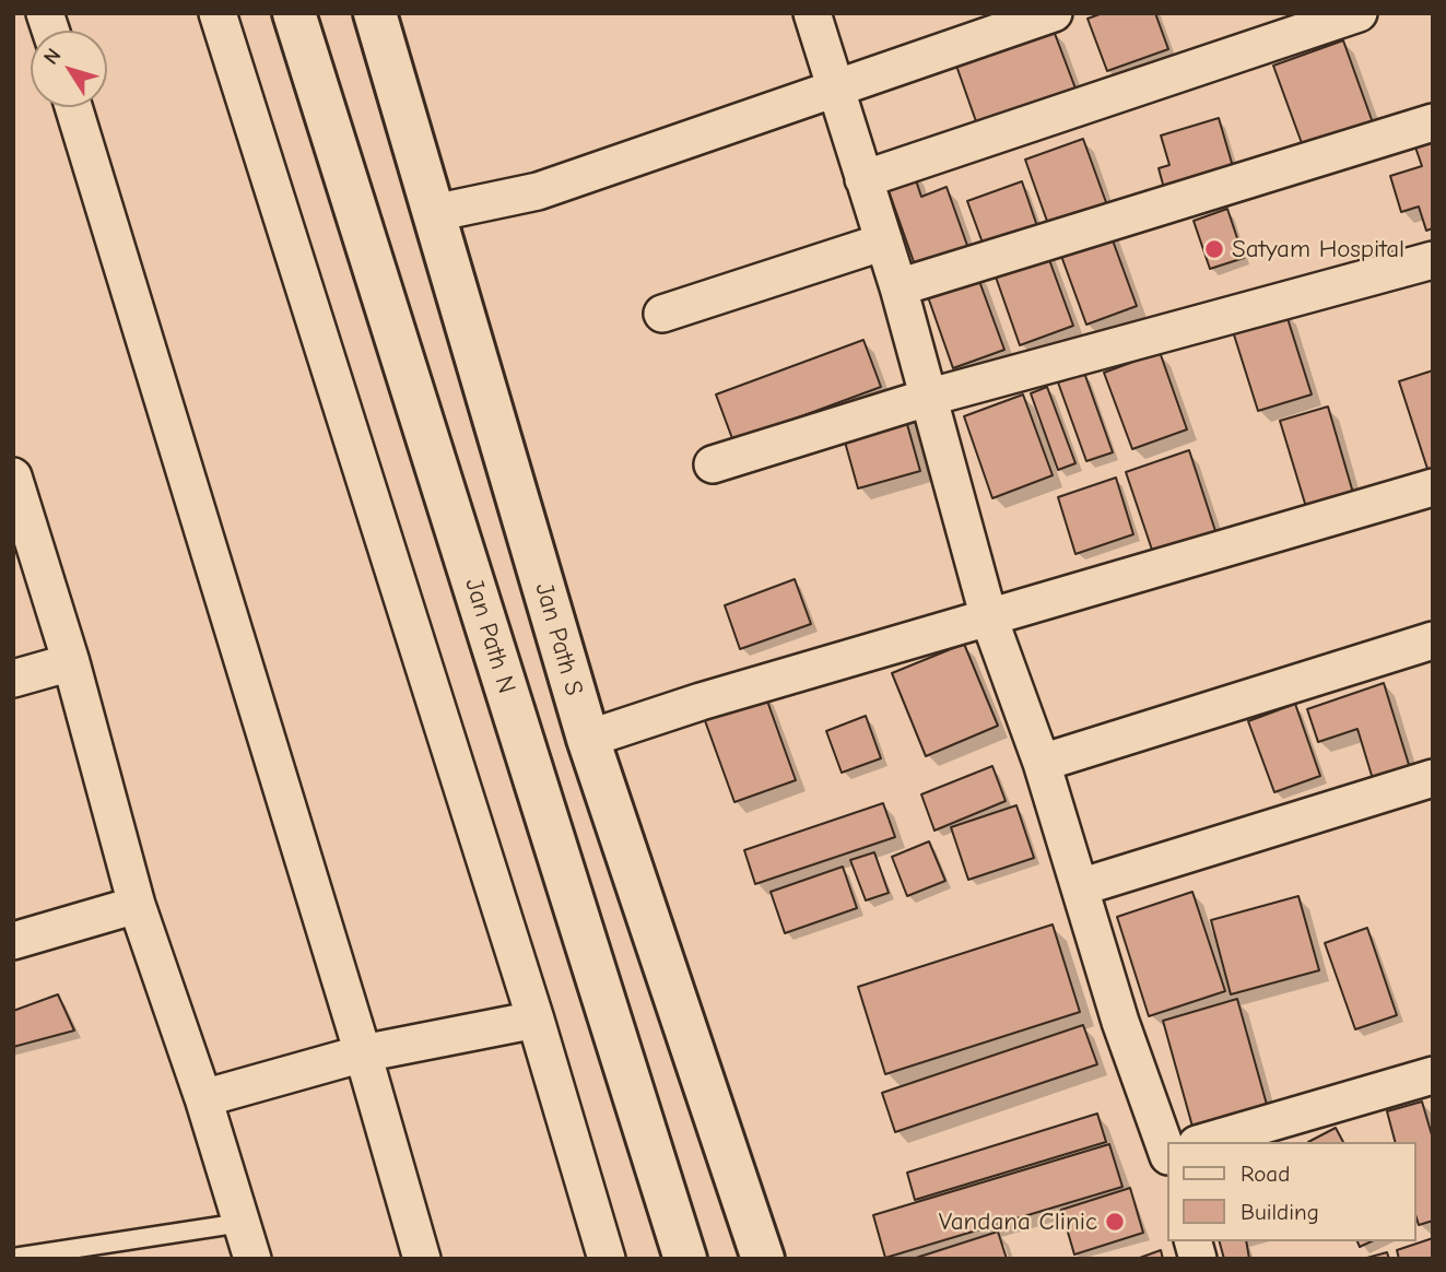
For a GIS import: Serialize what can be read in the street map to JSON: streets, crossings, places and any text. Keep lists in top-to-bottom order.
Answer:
{
  "streets": {
    "main road": ["Jan Path N", "Jan Path S"]
  },
  "places": ["Satyam Hospital", "Vandana Clinic"],
  "legend": ["Road", "Building"],
  "north": "top left"
}
